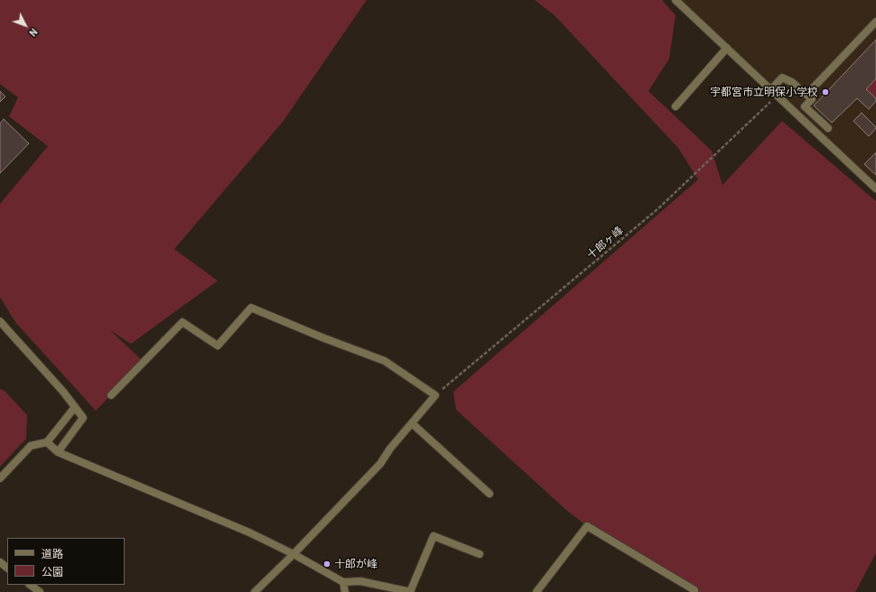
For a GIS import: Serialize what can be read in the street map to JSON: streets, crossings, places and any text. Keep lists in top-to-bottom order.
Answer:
{
  "streets": {
    "path": ["十郎ヶ峰"]
  },
  "places": ["宇都宮市立明保小学校", "十郎が峰"],
  "legend": ["道路", "公園"],
  "north": "bottom right"
}
